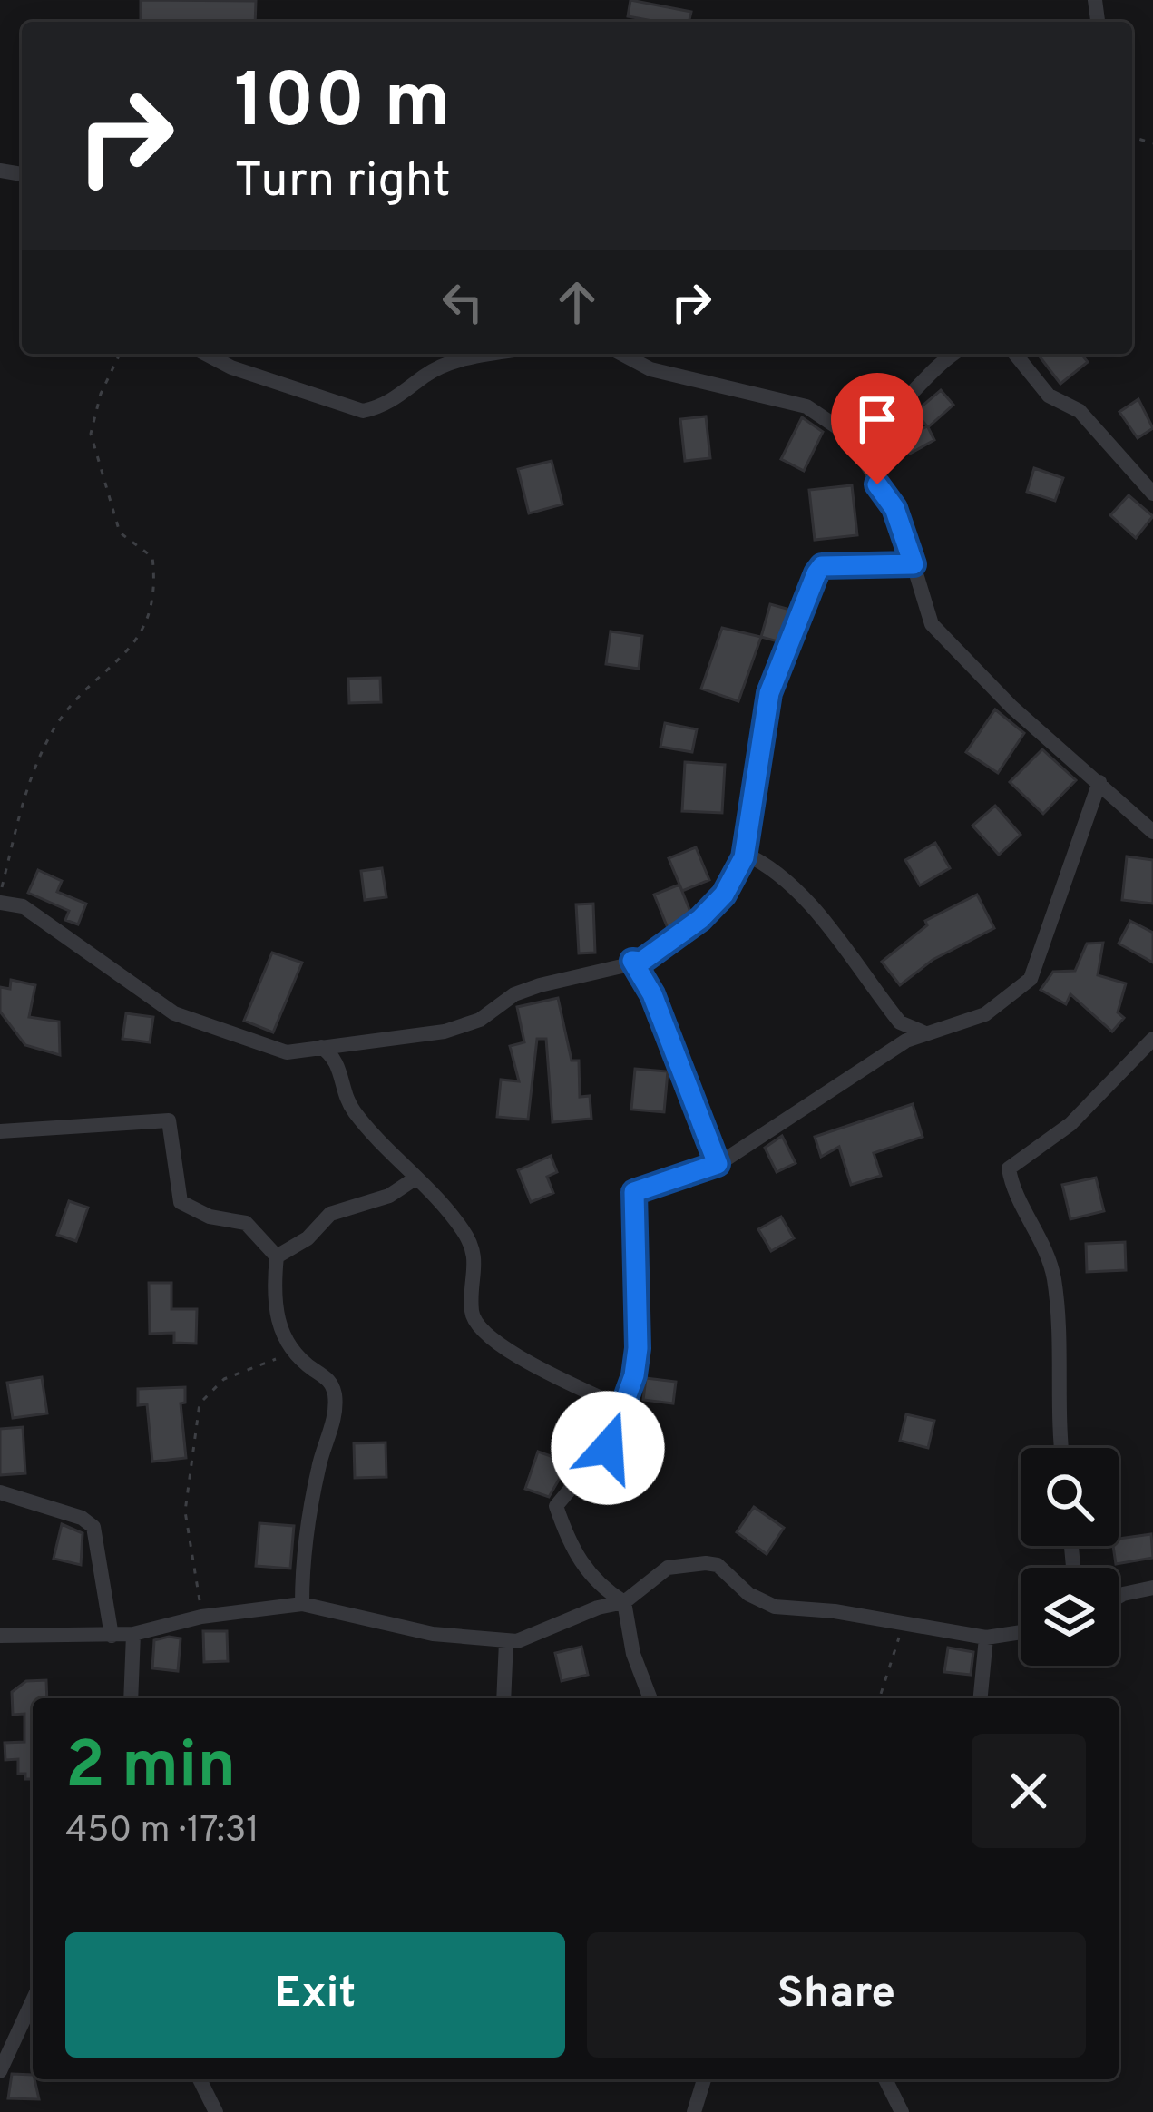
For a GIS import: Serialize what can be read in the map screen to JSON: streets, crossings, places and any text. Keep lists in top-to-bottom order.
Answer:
{
  "page": {
    "turn": ["100 m", "Turn right"],
    "heading": ["2 min", "450 m · 17:31"],
    "buttons": ["Exit", "Share"]
  }
}
